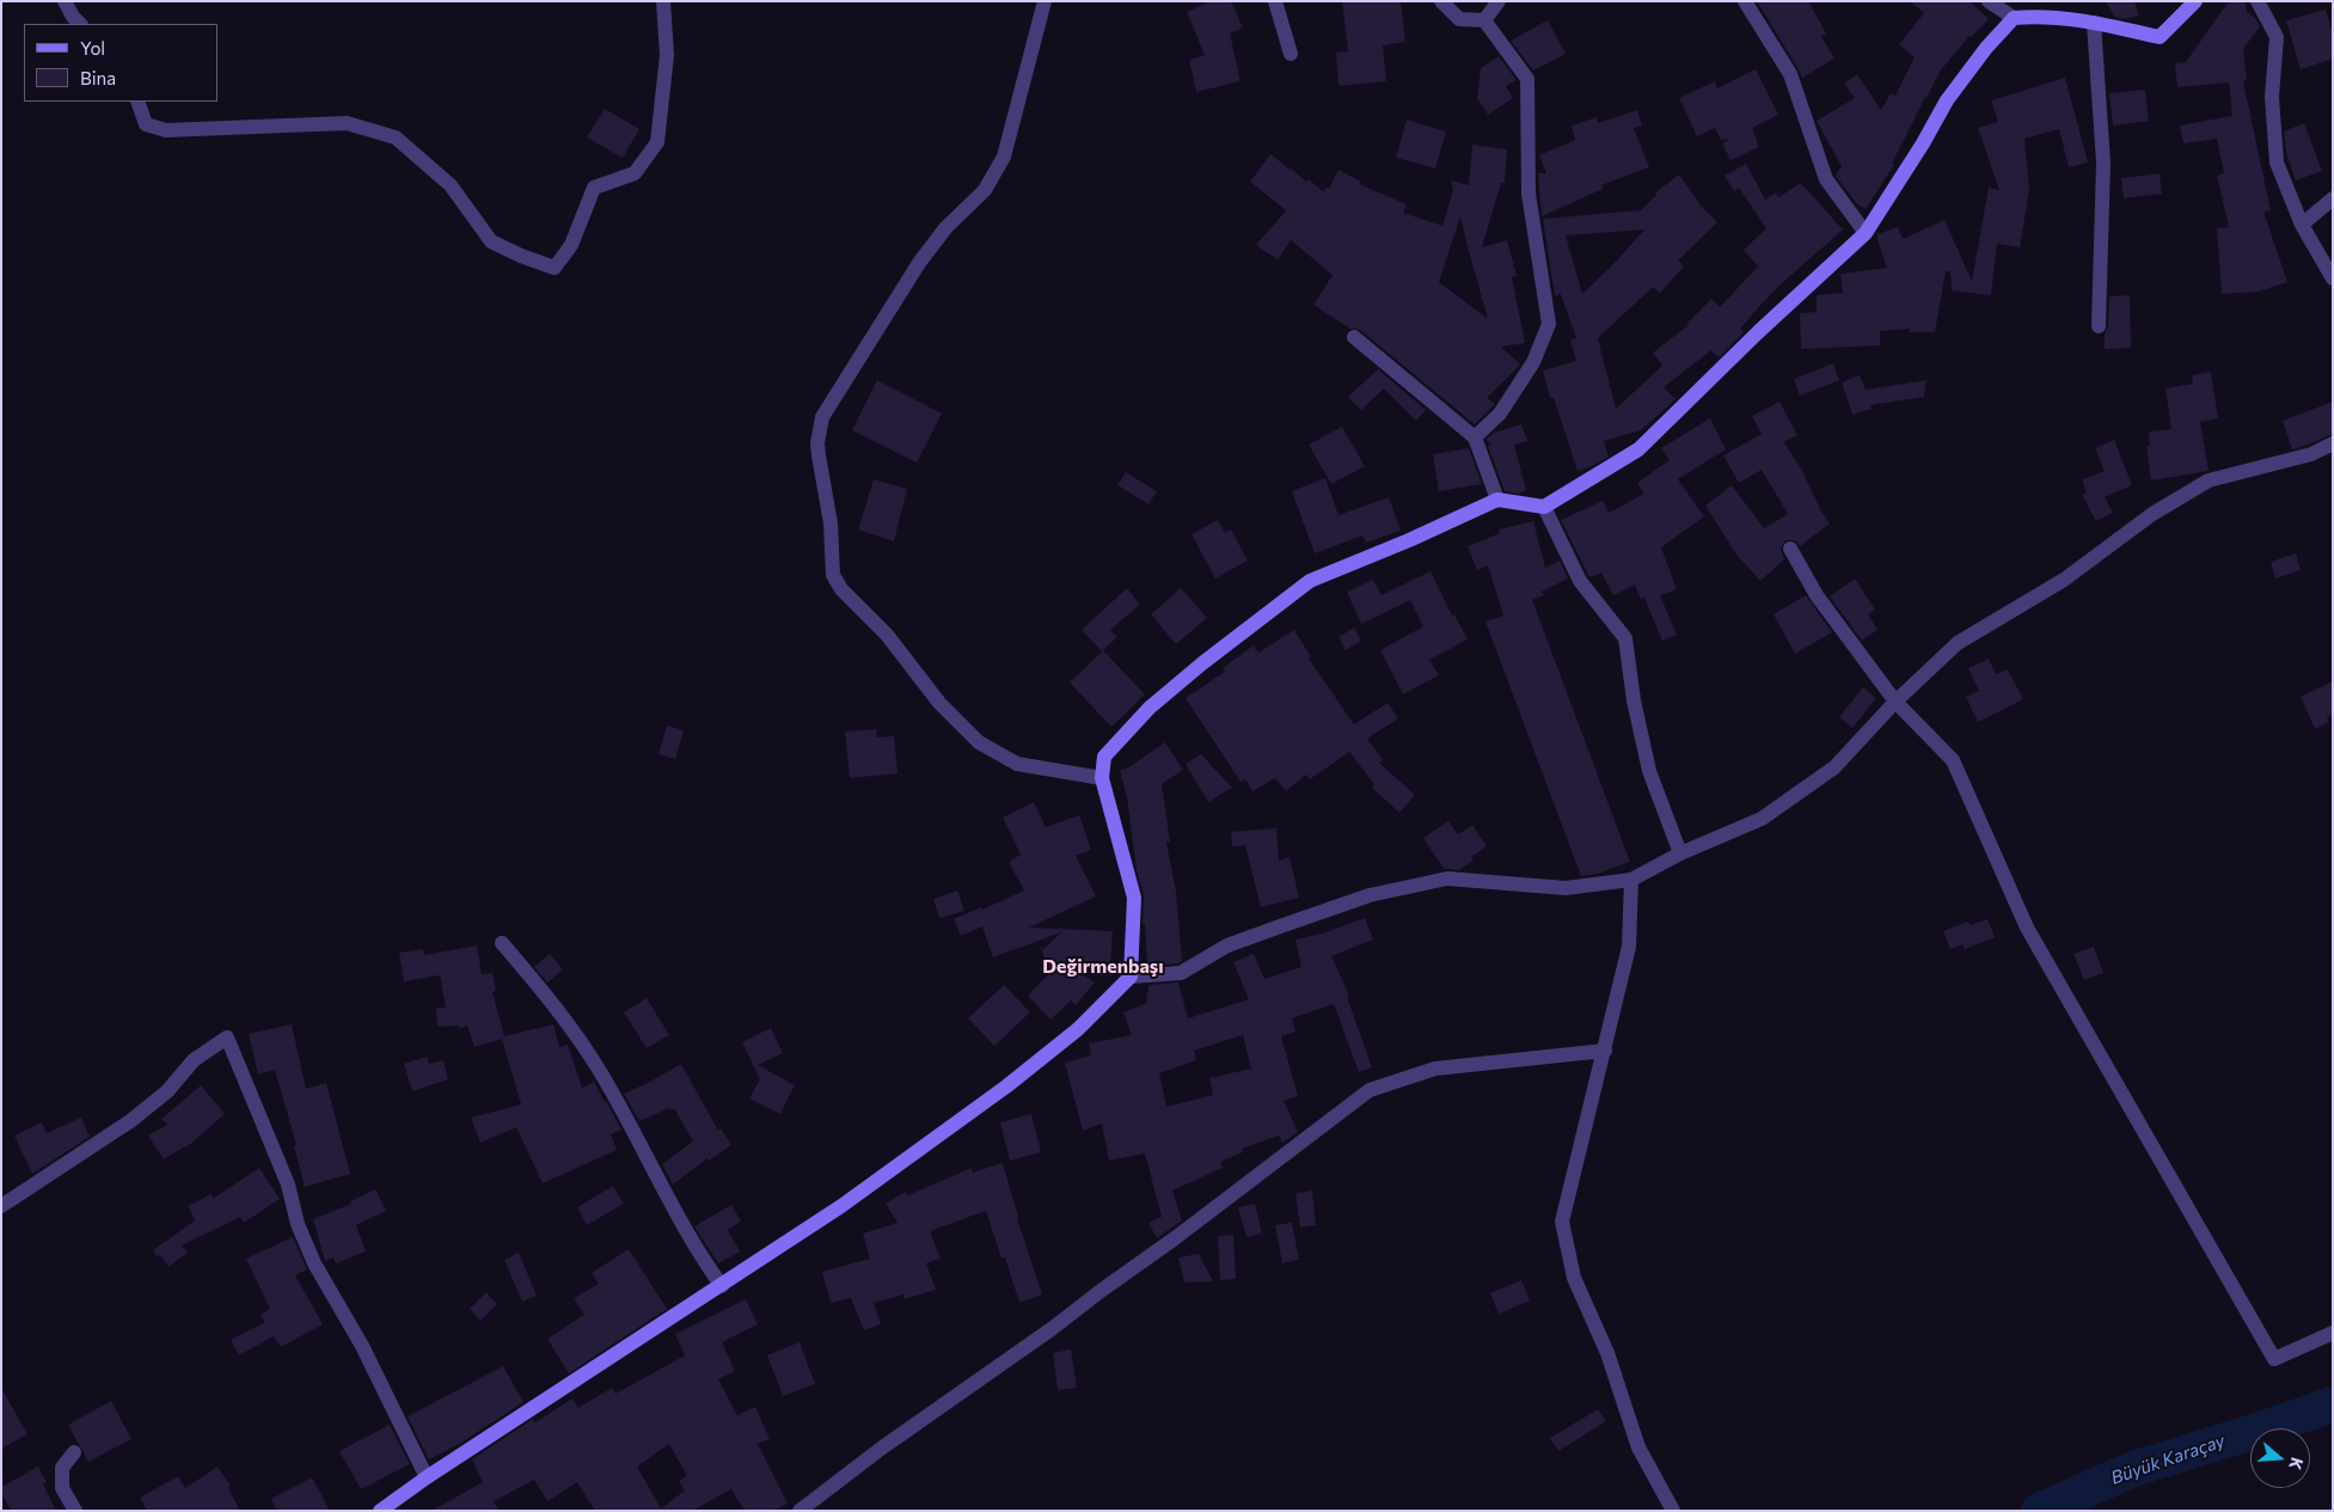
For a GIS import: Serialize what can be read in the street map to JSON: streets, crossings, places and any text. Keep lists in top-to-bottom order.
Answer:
{
  "districts": ["Değirmenbaşı"],
  "water": ["Büyük Karaçay"],
  "legend": ["Yol", "Bina"],
  "north": "right"
}
